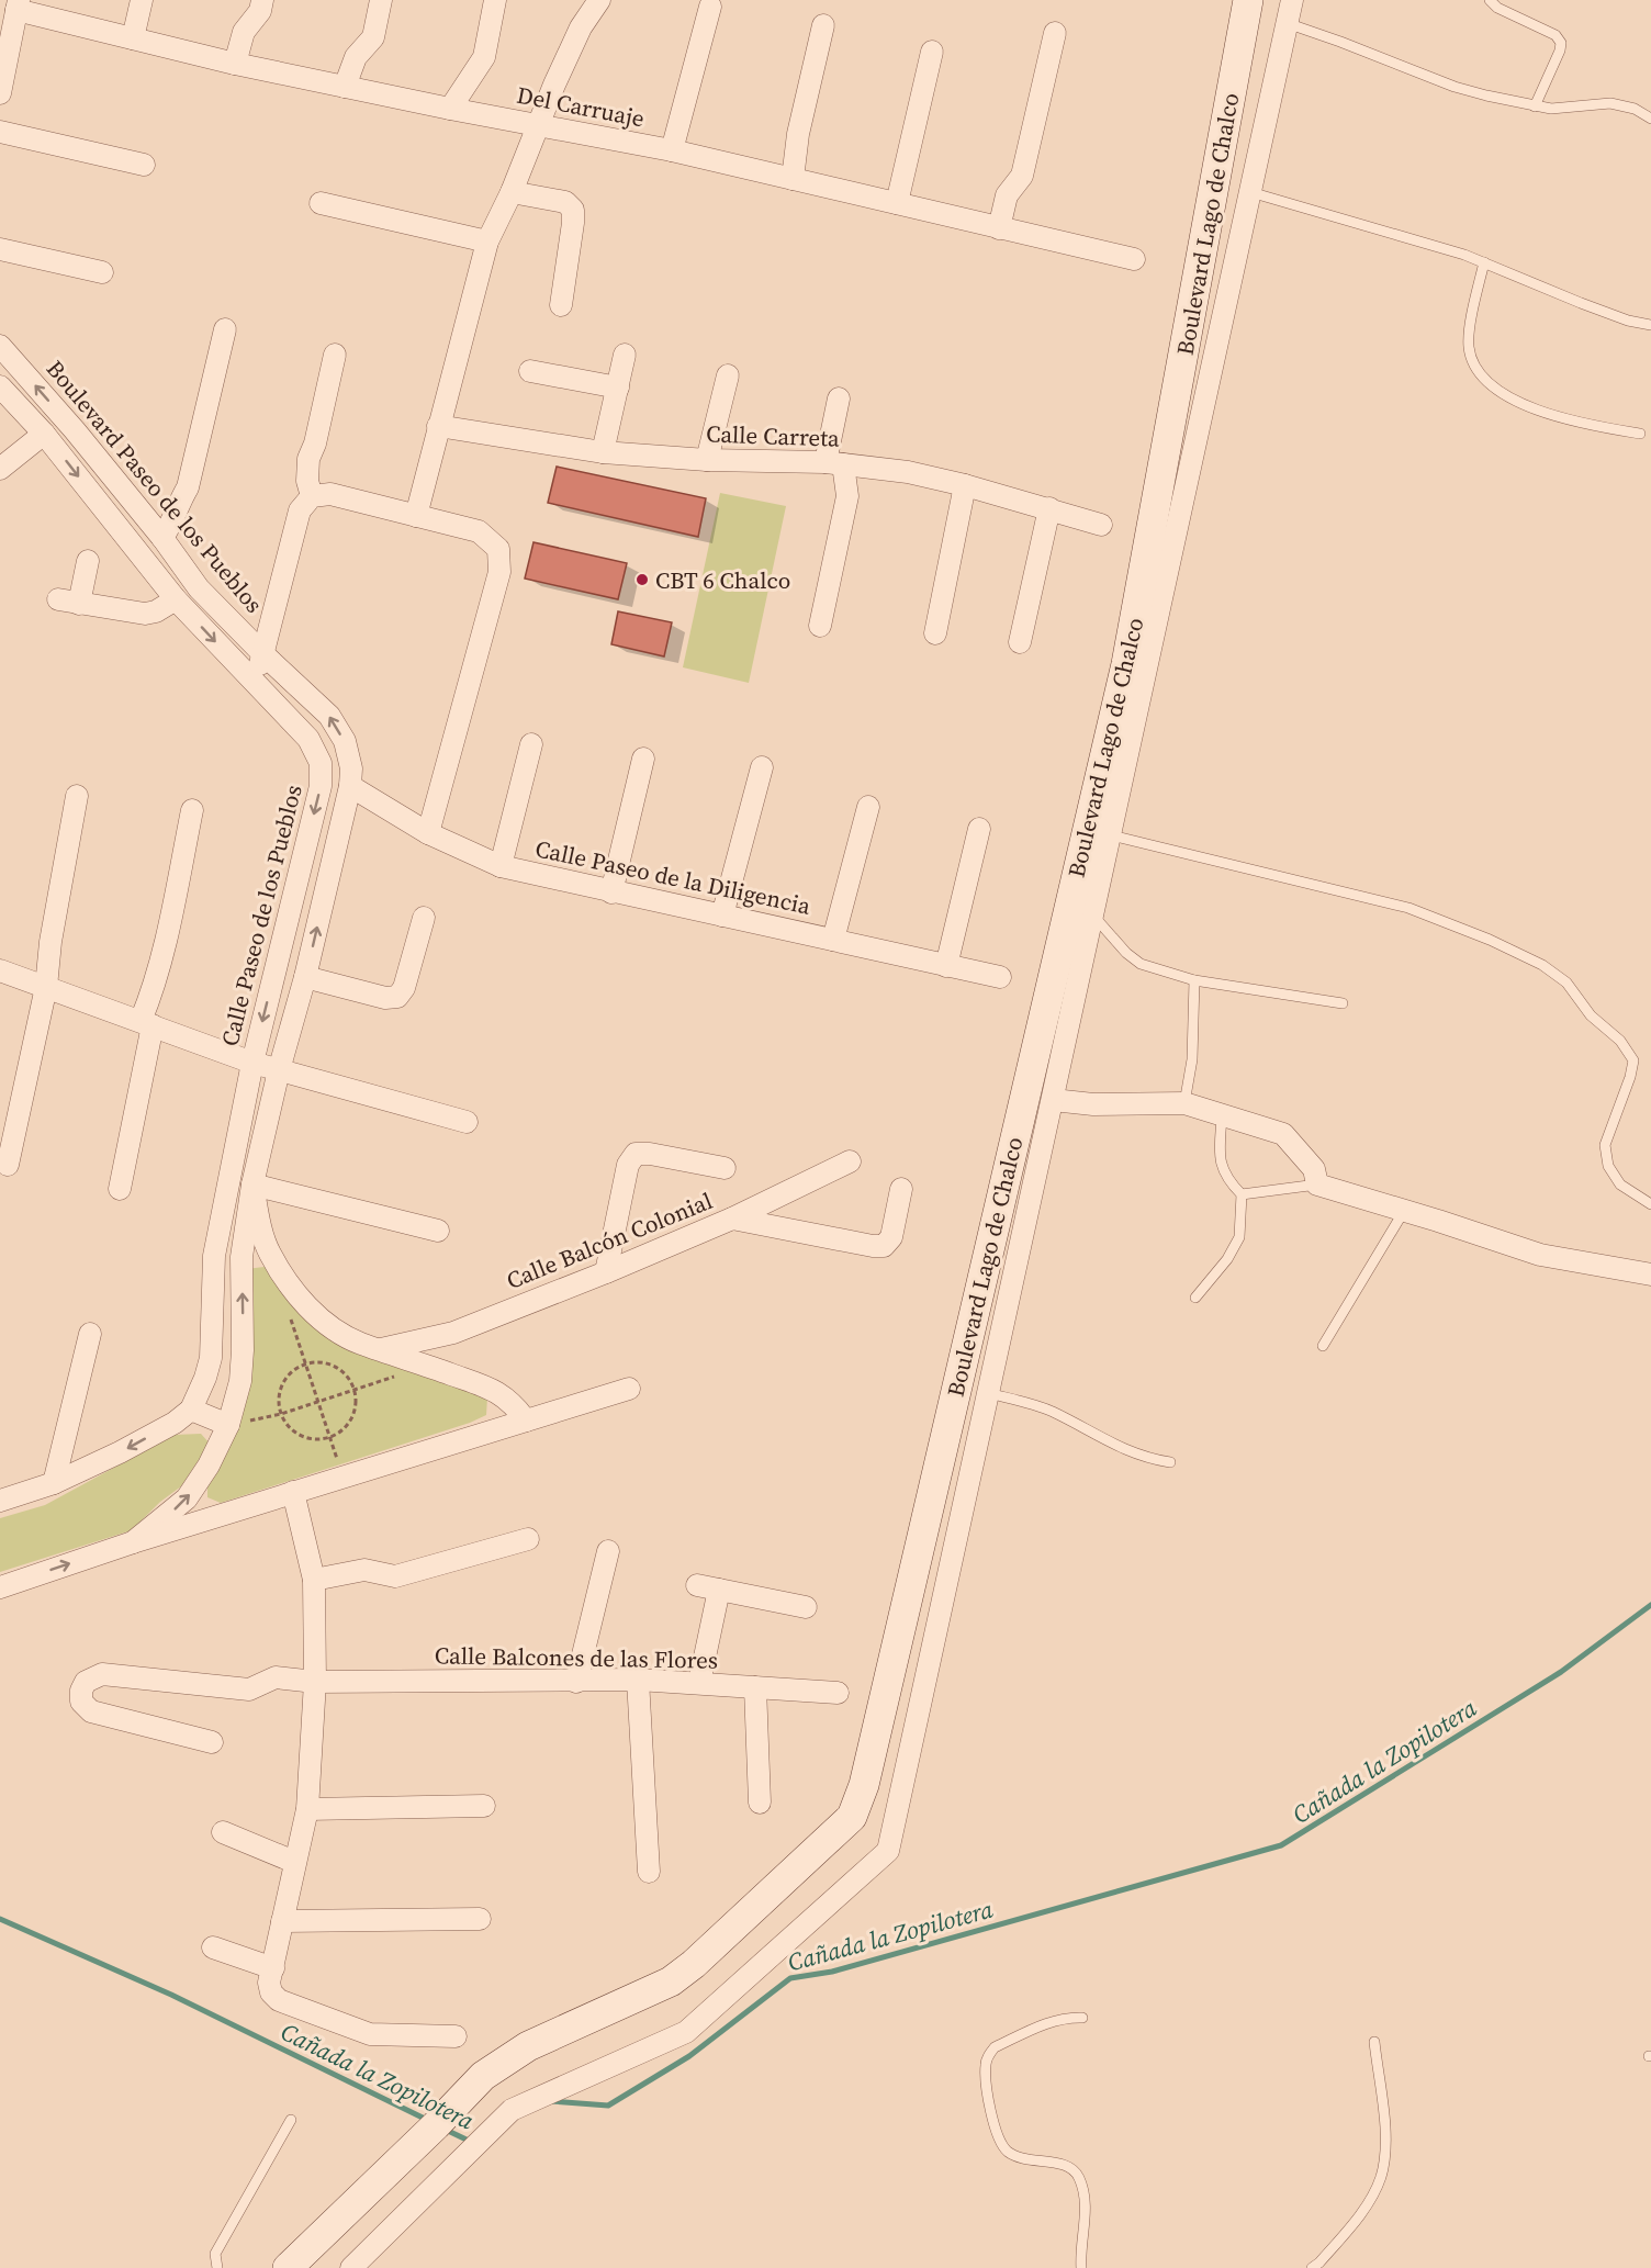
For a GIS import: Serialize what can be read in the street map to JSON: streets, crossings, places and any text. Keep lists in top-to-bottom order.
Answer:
{
  "streets": {
    "main road": ["Boulevard Lago de Chalco"],
    "street": [
      "Del Carruaje",
      "Calle Carreta",
      "Boulevard Paseo de los Pueblos",
      "Calle Paseo de la Diligencia",
      "Calle Paseo de los Pueblos",
      "Calle Balcón Colonial",
      "Calle Balcones de las Flores"
    ]
  },
  "crossings": [
    ["Boulevard Paseo de los Pueblos", "Calle Paseo de la Diligencia"]
  ],
  "one_way": ["Boulevard Paseo de los Pueblos", "Calle Paseo de los Pueblos"],
  "water": ["Cañada la Zopilotera"],
  "places": ["CBT 6 Chalco"]
}
